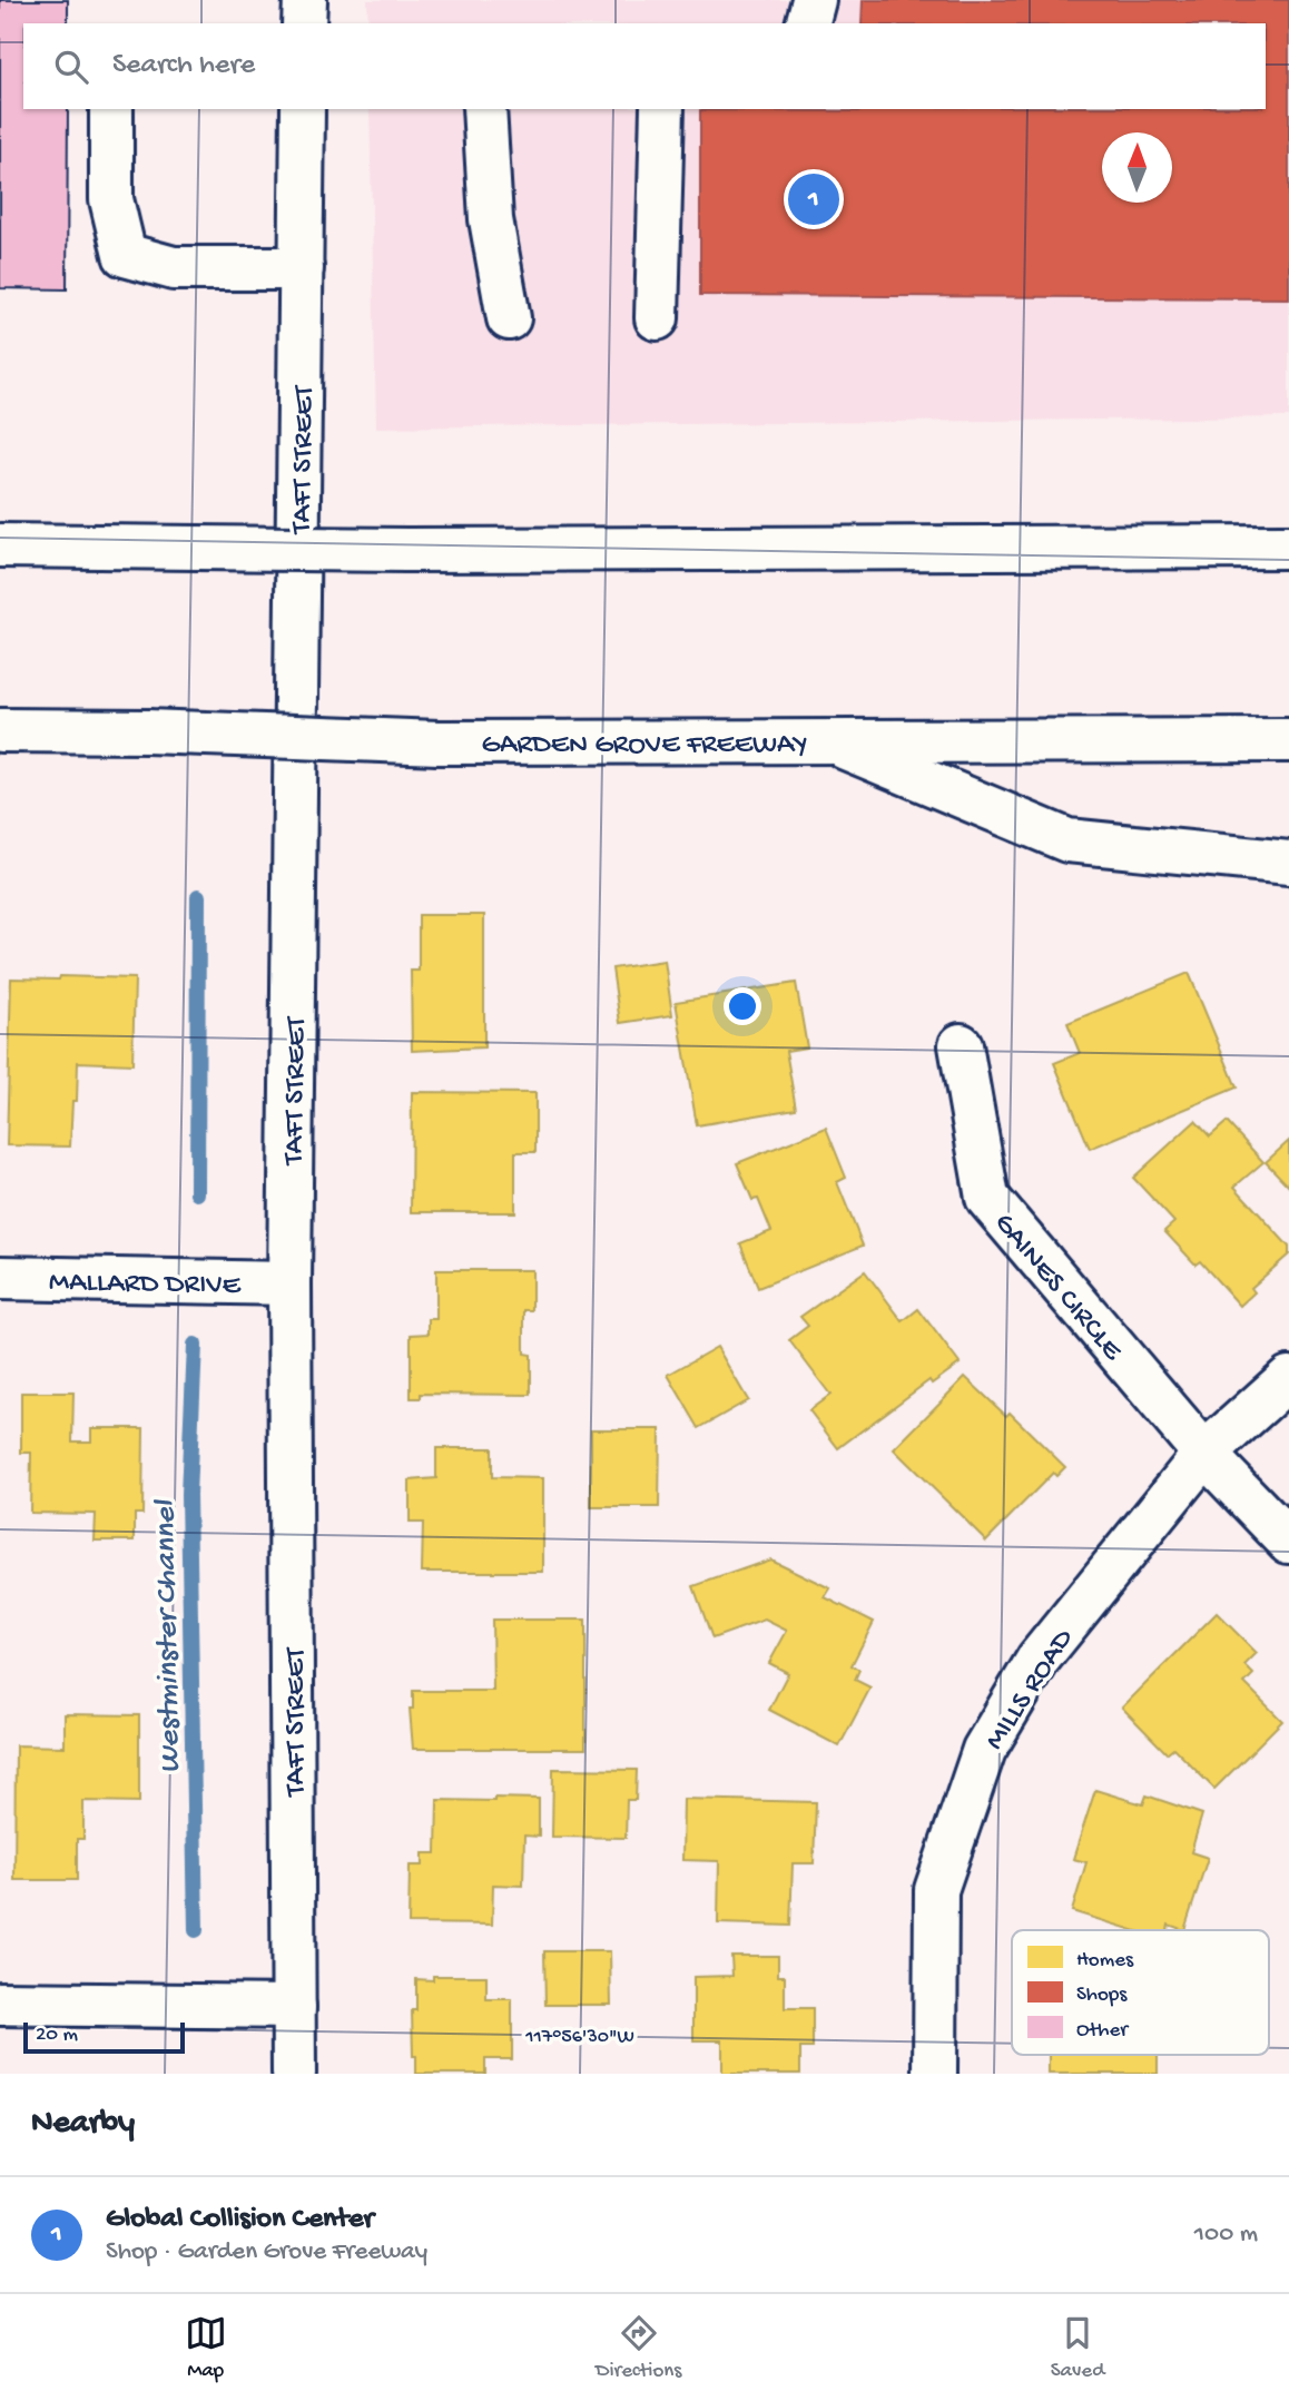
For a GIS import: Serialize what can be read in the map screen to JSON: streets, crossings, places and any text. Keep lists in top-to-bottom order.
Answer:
{
  "streets": {
    "main road": [
      "TAFT STREET",
      "GARDEN GROVE FREEWAY",
      "MALLARD DRIVE",
      "GAINES CIRCLE",
      "MILLS ROAD"
    ]
  },
  "crossings": [
    ["TAFT STREET", "MALLARD DRIVE"],
    ["GAINES CIRCLE", "MILLS ROAD"]
  ],
  "water": ["Westminster Channel"],
  "legend": ["Homes", "Shops", "Other"],
  "scale_bar": "20 m",
  "north": "top",
  "page": {
    "search": "Search here",
    "pins": "1",
    "scale": "20 m",
    "heading": "Nearby",
    "list": [
      {
        "mark": "1",
        "name": "Global Collision Center",
        "note": "Shop · Garden Grove Freeway",
        "value": "100 m"
      }
    ],
    "nav": ["Map", "Directions", "Saved"]
  },
  "coordinates": ["117°56'30\"W"]
}
